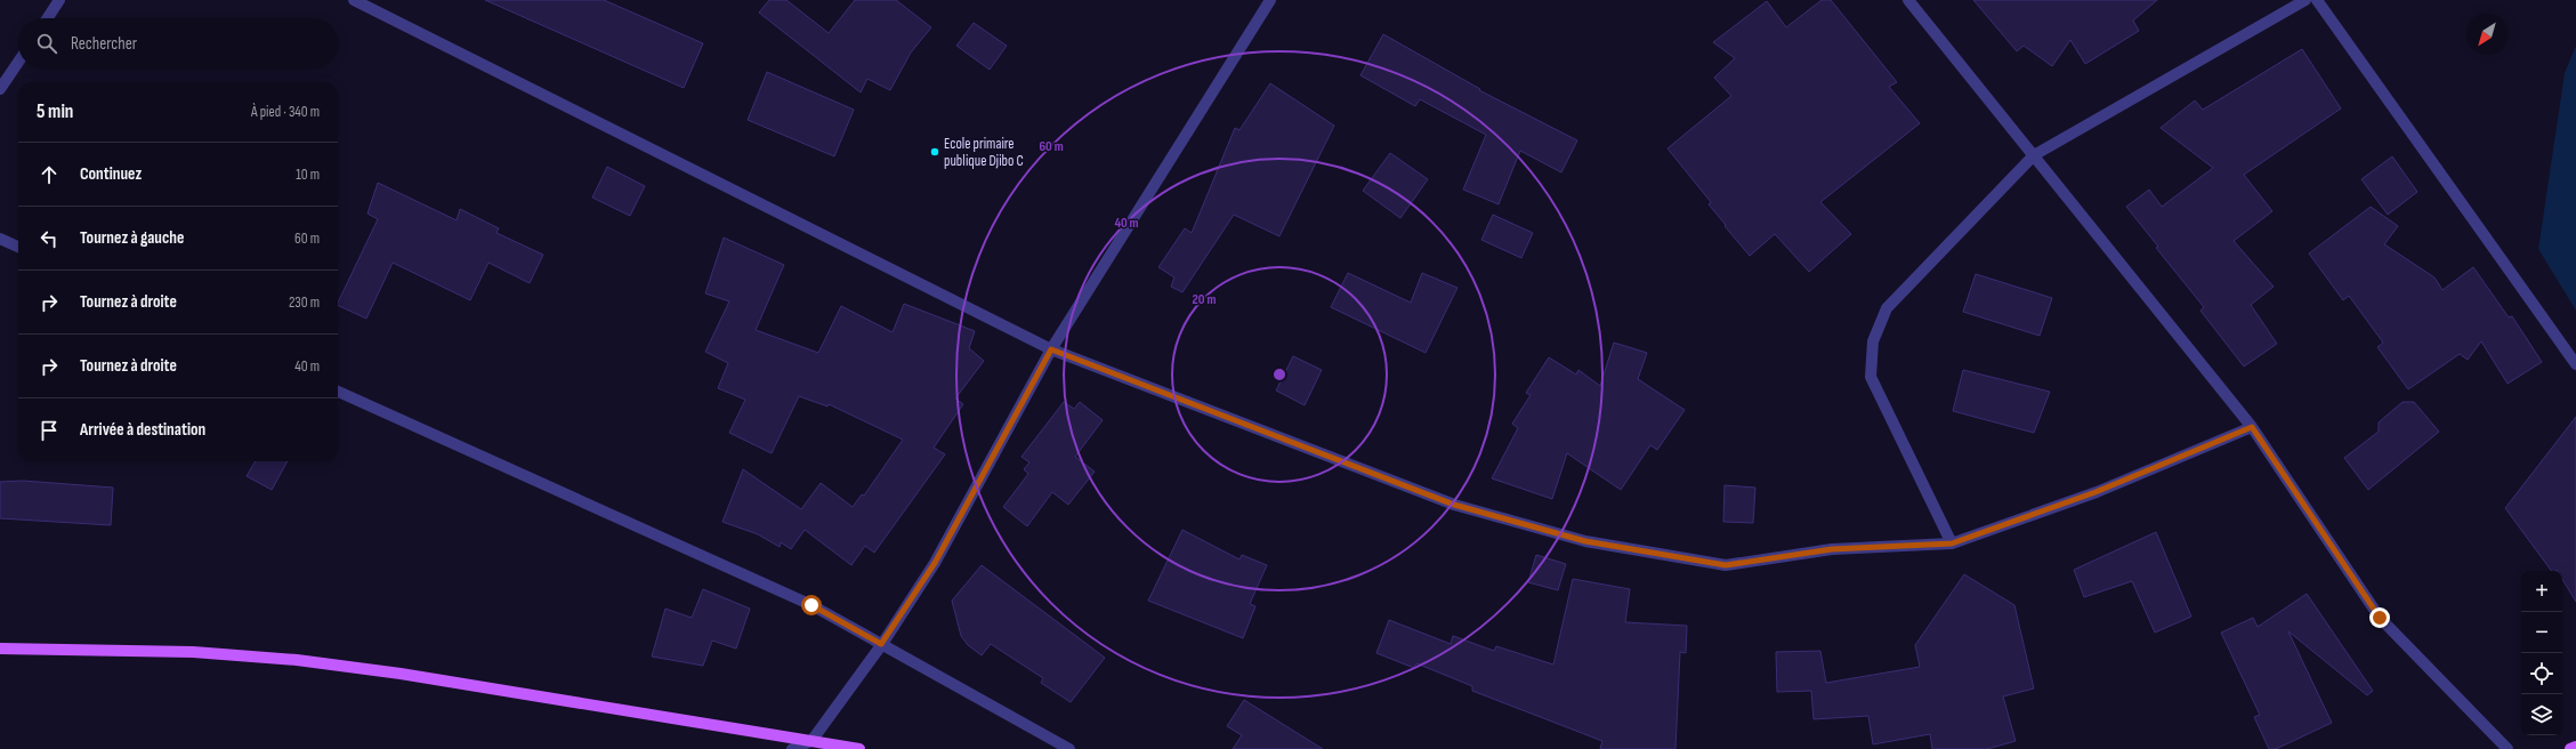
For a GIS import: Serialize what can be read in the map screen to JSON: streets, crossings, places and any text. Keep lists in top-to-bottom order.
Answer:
{
  "places": ["Ecole primaire publique Djibo C"],
  "north": "bottom left",
  "page": {
    "search": "Rechercher",
    "heading": ["5 min", "À pied · 340 m"],
    "list": [
      ["Continuez", "10 m"],
      ["Tournez à gauche", "60 m"],
      ["Tournez à droite", "230 m"],
      ["Tournez à droite", "40 m"],
      "Arrivée à destination"
    ],
    "map_buttons": ["+", "−"]
  },
  "rings": ["60 m", "40 m", "20 m"]
}
